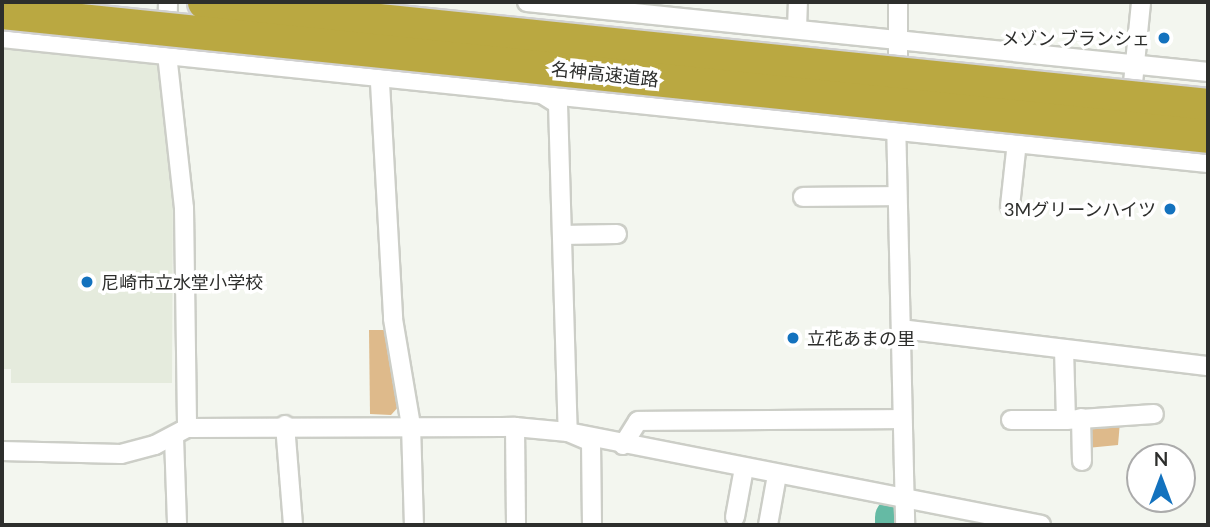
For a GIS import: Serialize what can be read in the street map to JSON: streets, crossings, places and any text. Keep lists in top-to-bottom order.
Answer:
{
  "streets": {
    "highway": ["名神高速道路"]
  },
  "places": [
    "メゾン ブランシェ",
    "3Mグリーンハイツ",
    "尼崎市立水堂小学校",
    "立花あまの里"
  ],
  "north": "top"
}
